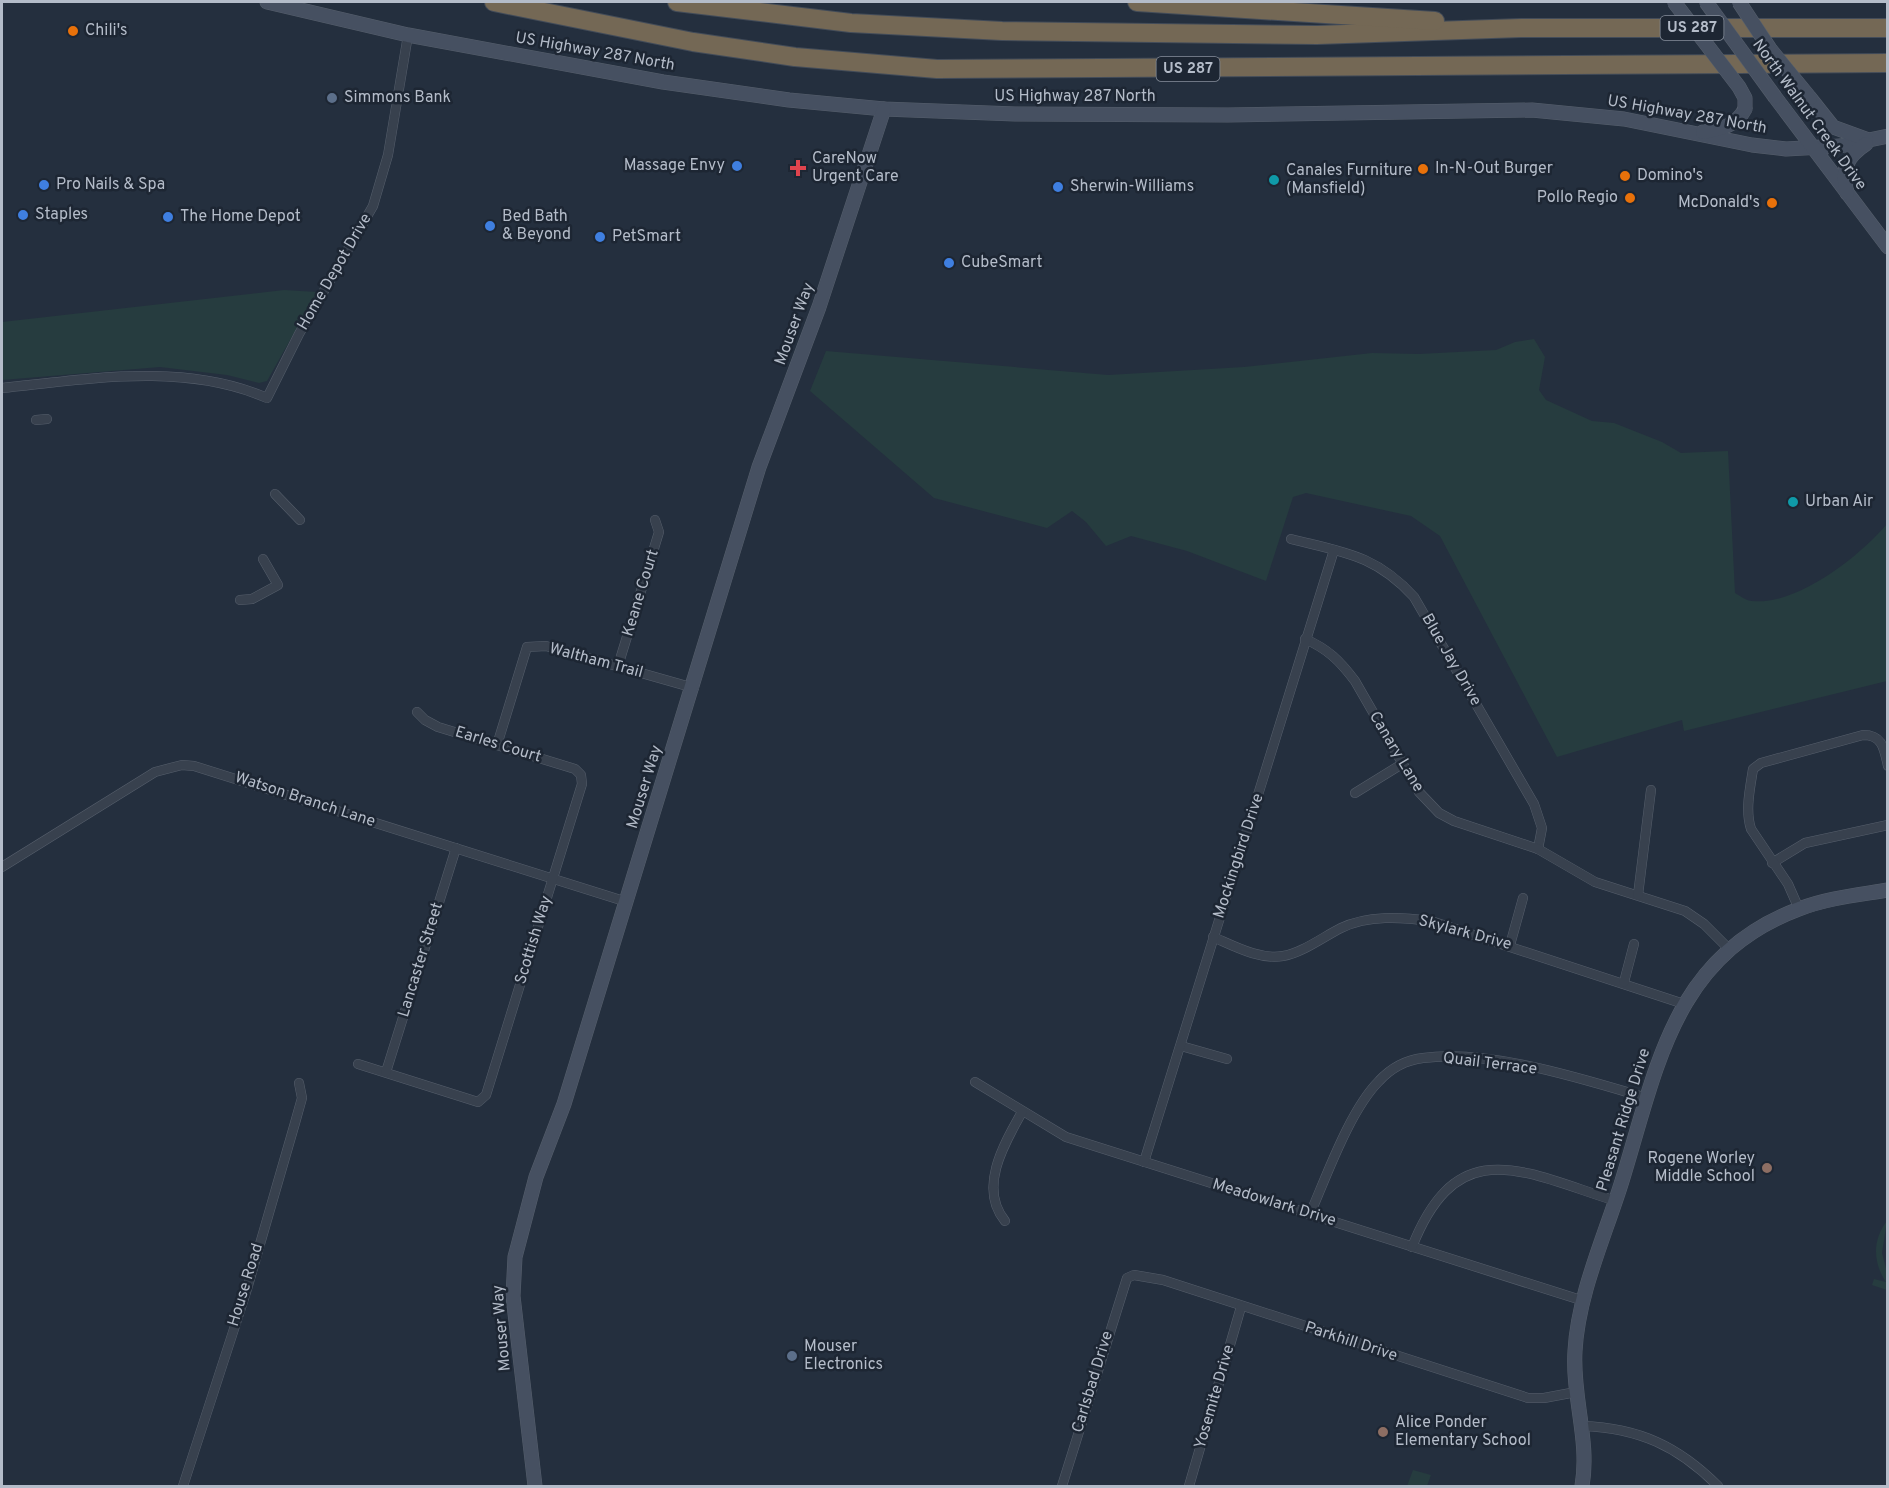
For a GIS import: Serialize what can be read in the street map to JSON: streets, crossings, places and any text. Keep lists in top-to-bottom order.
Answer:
{
  "streets": {
    "highway": ["US 287"],
    "main road": [
      "US Highway 287 North",
      "North Walnut Creek Drive",
      "Mouser Way",
      "Pleasant Ridge Drive"
    ],
    "street": [
      "Home Depot Drive",
      "Keane Court",
      "Blue Jay Drive",
      "Waltham Trail",
      "Earles Court",
      "Canary Lane",
      "Watson Branch Lane",
      "Mockingbird Drive",
      "Skylark Drive",
      "Scottish Way",
      "Lancaster Street",
      "Quail Terrace",
      "Meadowlark Drive",
      "House Road",
      "Parkhill Drive",
      "Carlsbad Drive",
      "Yosemite Drive"
    ]
  },
  "crossings": [
    ["US Highway 287 North", "North Walnut Creek Drive"],
    ["US Highway 287 North", "Home Depot Drive"],
    ["US Highway 287 North", "Mouser Way"],
    ["Mouser Way", "Waltham Trail"],
    ["Mouser Way", "Watson Branch Lane"],
    ["Keane Court", "Waltham Trail"],
    ["Blue Jay Drive", "Canary Lane"],
    ["Blue Jay Drive", "Mockingbird Drive"],
    ["Waltham Trail", "Earles Court"],
    ["Earles Court", "Scottish Way"],
    ["Canary Lane", "Mockingbird Drive"],
    ["Canary Lane", "Pleasant Ridge Drive"],
    ["Watson Branch Lane", "Scottish Way"],
    ["Watson Branch Lane", "Lancaster Street"],
    ["Mockingbird Drive", "Skylark Drive"],
    ["Mockingbird Drive", "Meadowlark Drive"],
    ["Skylark Drive", "Pleasant Ridge Drive"],
    ["Scottish Way", "Lancaster Street"],
    ["Quail Terrace", "Pleasant Ridge Drive"],
    ["Quail Terrace", "Meadowlark Drive"],
    ["Pleasant Ridge Drive", "Meadowlark Drive"],
    ["Pleasant Ridge Drive", "Parkhill Drive"],
    ["Parkhill Drive", "Carlsbad Drive"],
    ["Parkhill Drive", "Yosemite Drive"]
  ],
  "places": {
    "other": [
      "Chili's",
      "Simmons Bank",
      "Massage Envy",
      "In-N-Out Burger",
      "Domino's",
      "Canales Furniture (Mansfield)",
      "Pro Nails & Spa",
      "Sherwin-Williams",
      "Pollo Regio",
      "McDonald's",
      "Staples",
      "The Home Depot",
      "Bed Bath & Beyond",
      "PetSmart",
      "CubeSmart",
      "Urban Air",
      "Rogene Worley Middle School",
      "Mouser Electronics",
      "Alice Ponder Elementary School"
    ],
    "health": ["CareNow Urgent Care"]
  }
}
